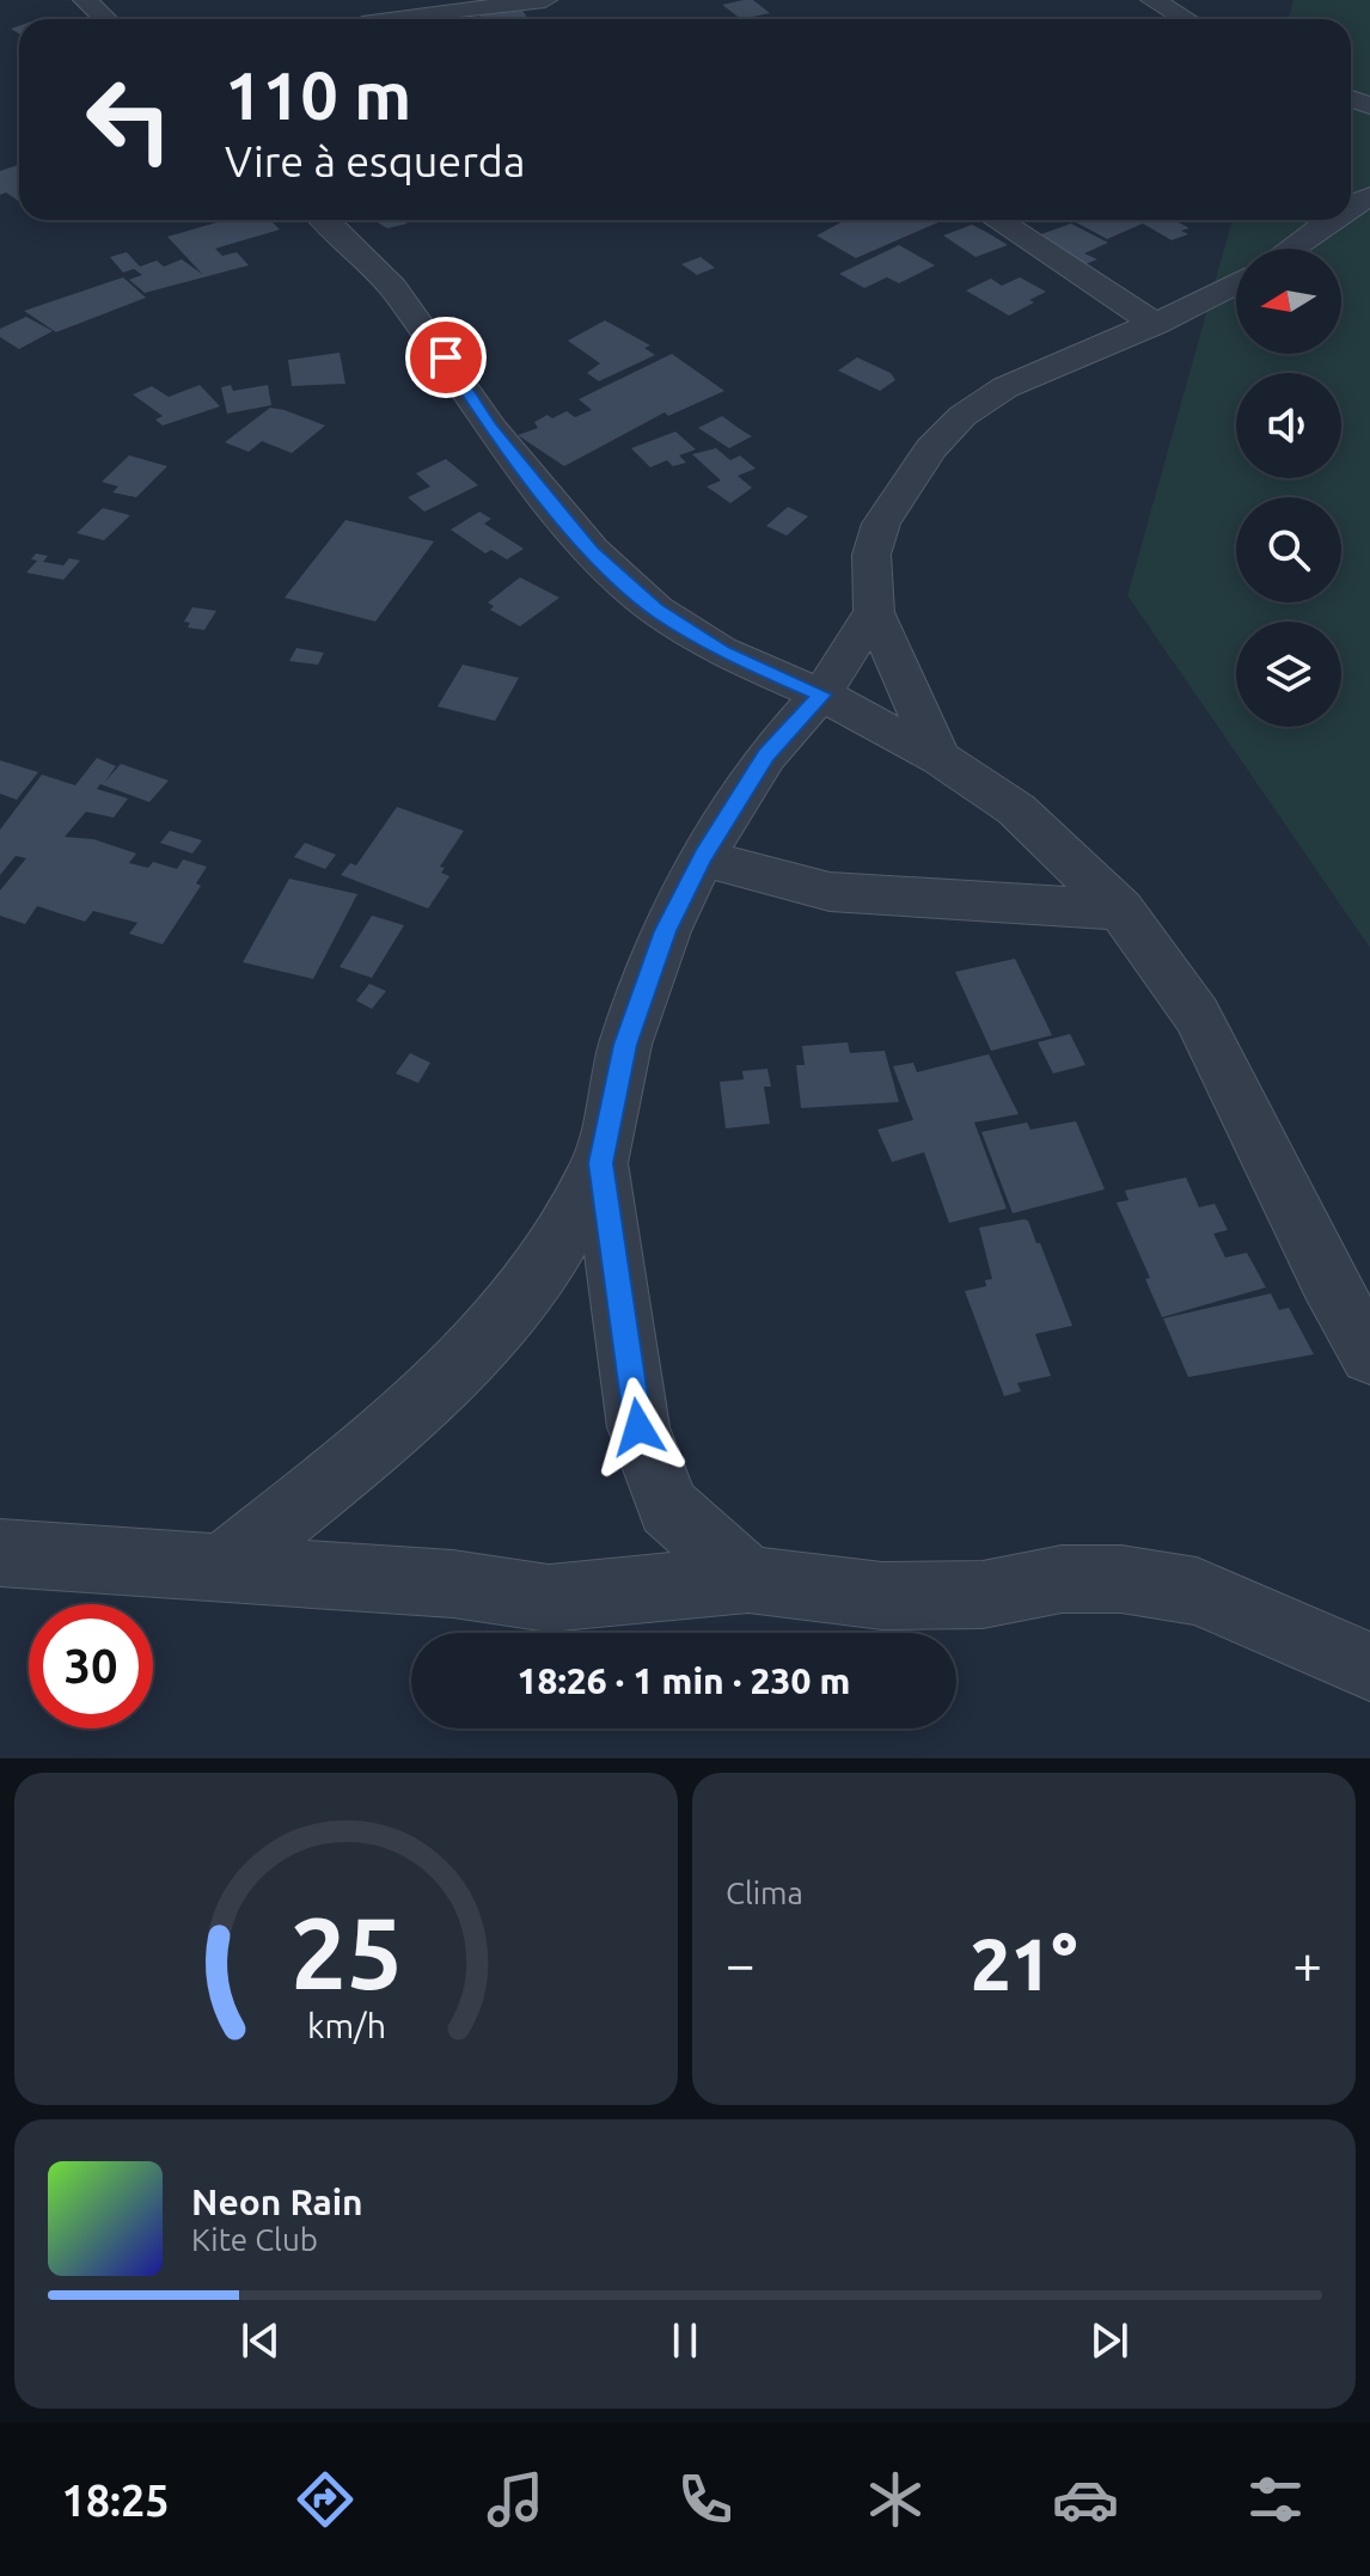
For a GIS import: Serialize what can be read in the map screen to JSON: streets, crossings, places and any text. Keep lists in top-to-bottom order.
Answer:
{
  "north": "left",
  "page": {
    "turn": ["110 m", "Vire à esquerda"],
    "limit": "30",
    "trip": "18:26 · 1 min · 230 m",
    "tile": "Clima",
    "heat": ["−", "21°", "+"],
    "song": ["Neon Rain", "Kite Club"],
    "tabs": "18:25",
    "gauge": ["25", "km/h"]
  }
}
